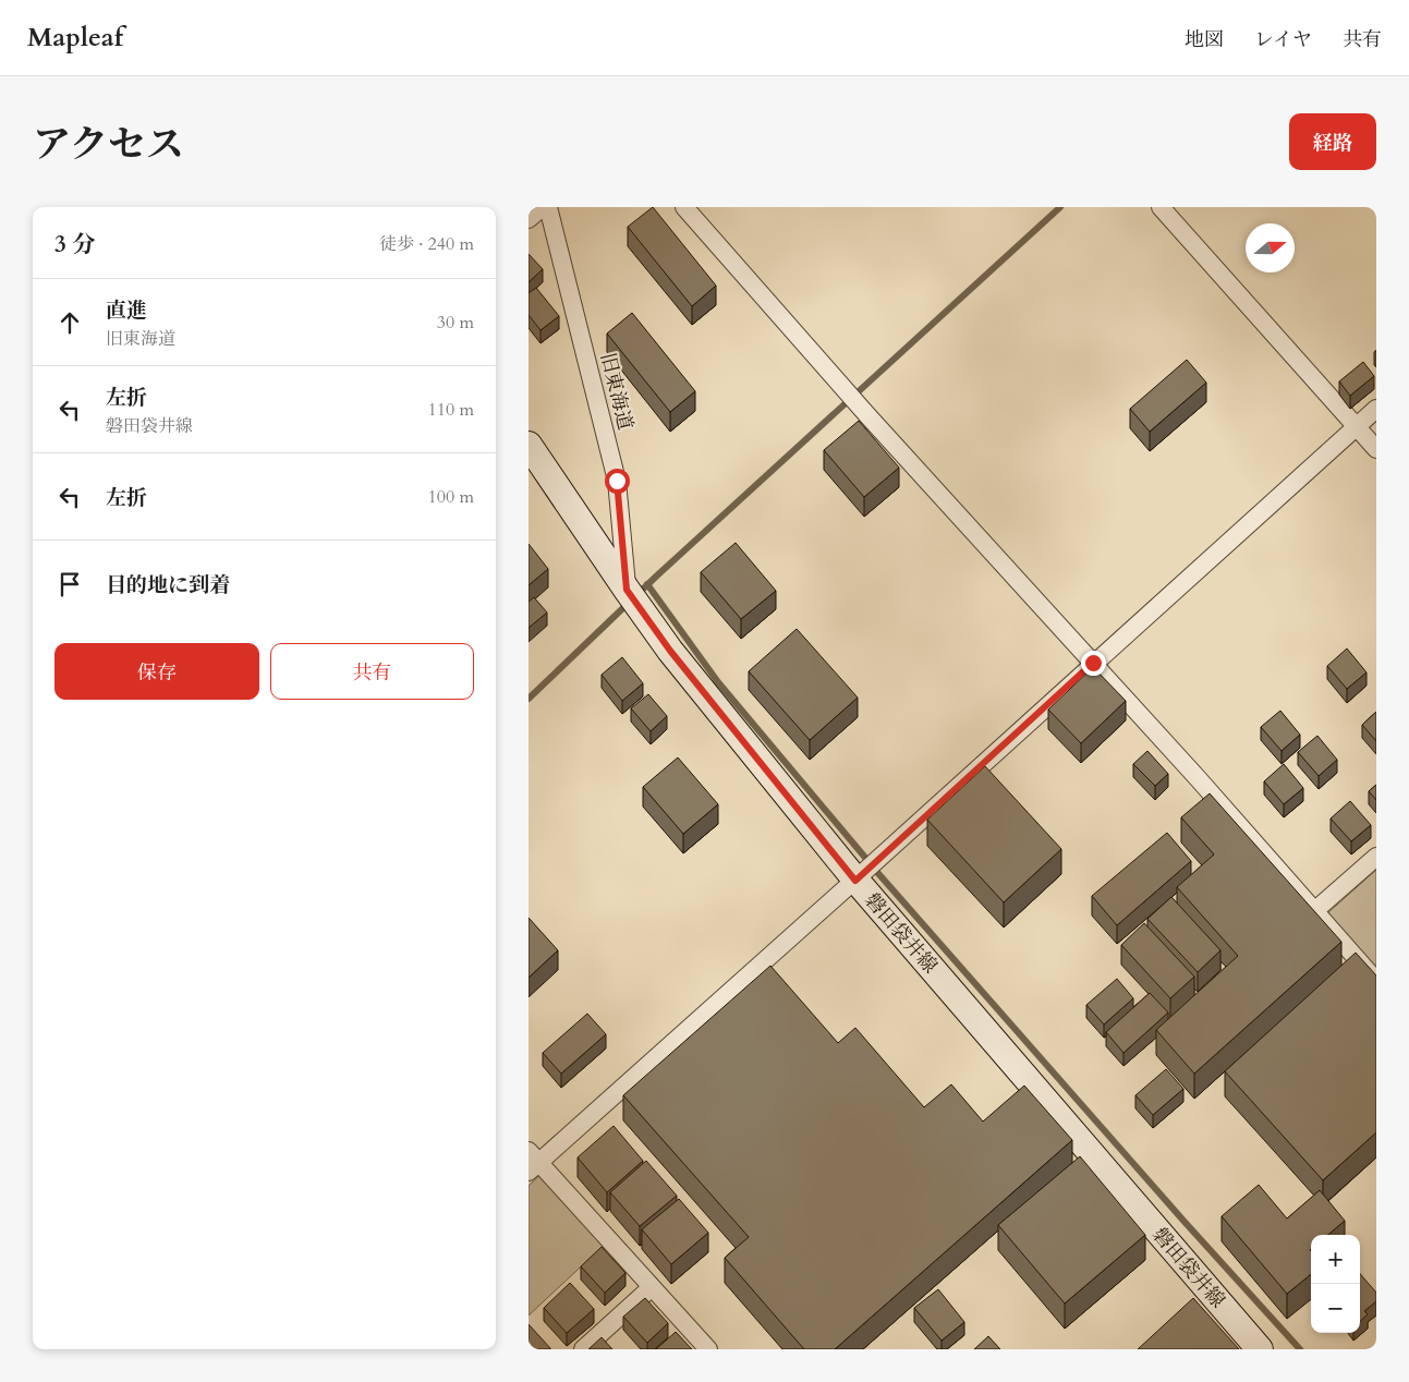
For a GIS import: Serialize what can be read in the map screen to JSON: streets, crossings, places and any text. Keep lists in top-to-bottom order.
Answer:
{
  "streets": {
    "main road": ["磐田袋井線"],
    "street": ["旧東海道"]
  },
  "crossings": [
    ["旧東海道", "磐田袋井線"]
  ],
  "north": "right",
  "page": {
    "header": "Mapleaf",
    "nav": ["地図", "レイヤ", "共有"],
    "title": "アクセス",
    "buttons": [
      "経路",
      ["保存", "共有"]
    ],
    "heading": ["3 分", "徒歩 · 240 m"],
    "list": [
      ["直進", "旧東海道", "30 m"],
      ["左折", "磐田袋井線", "110 m"],
      ["左折", "100 m"],
      "目的地に到着"
    ],
    "map_buttons": ["+", "−"]
  }
}
